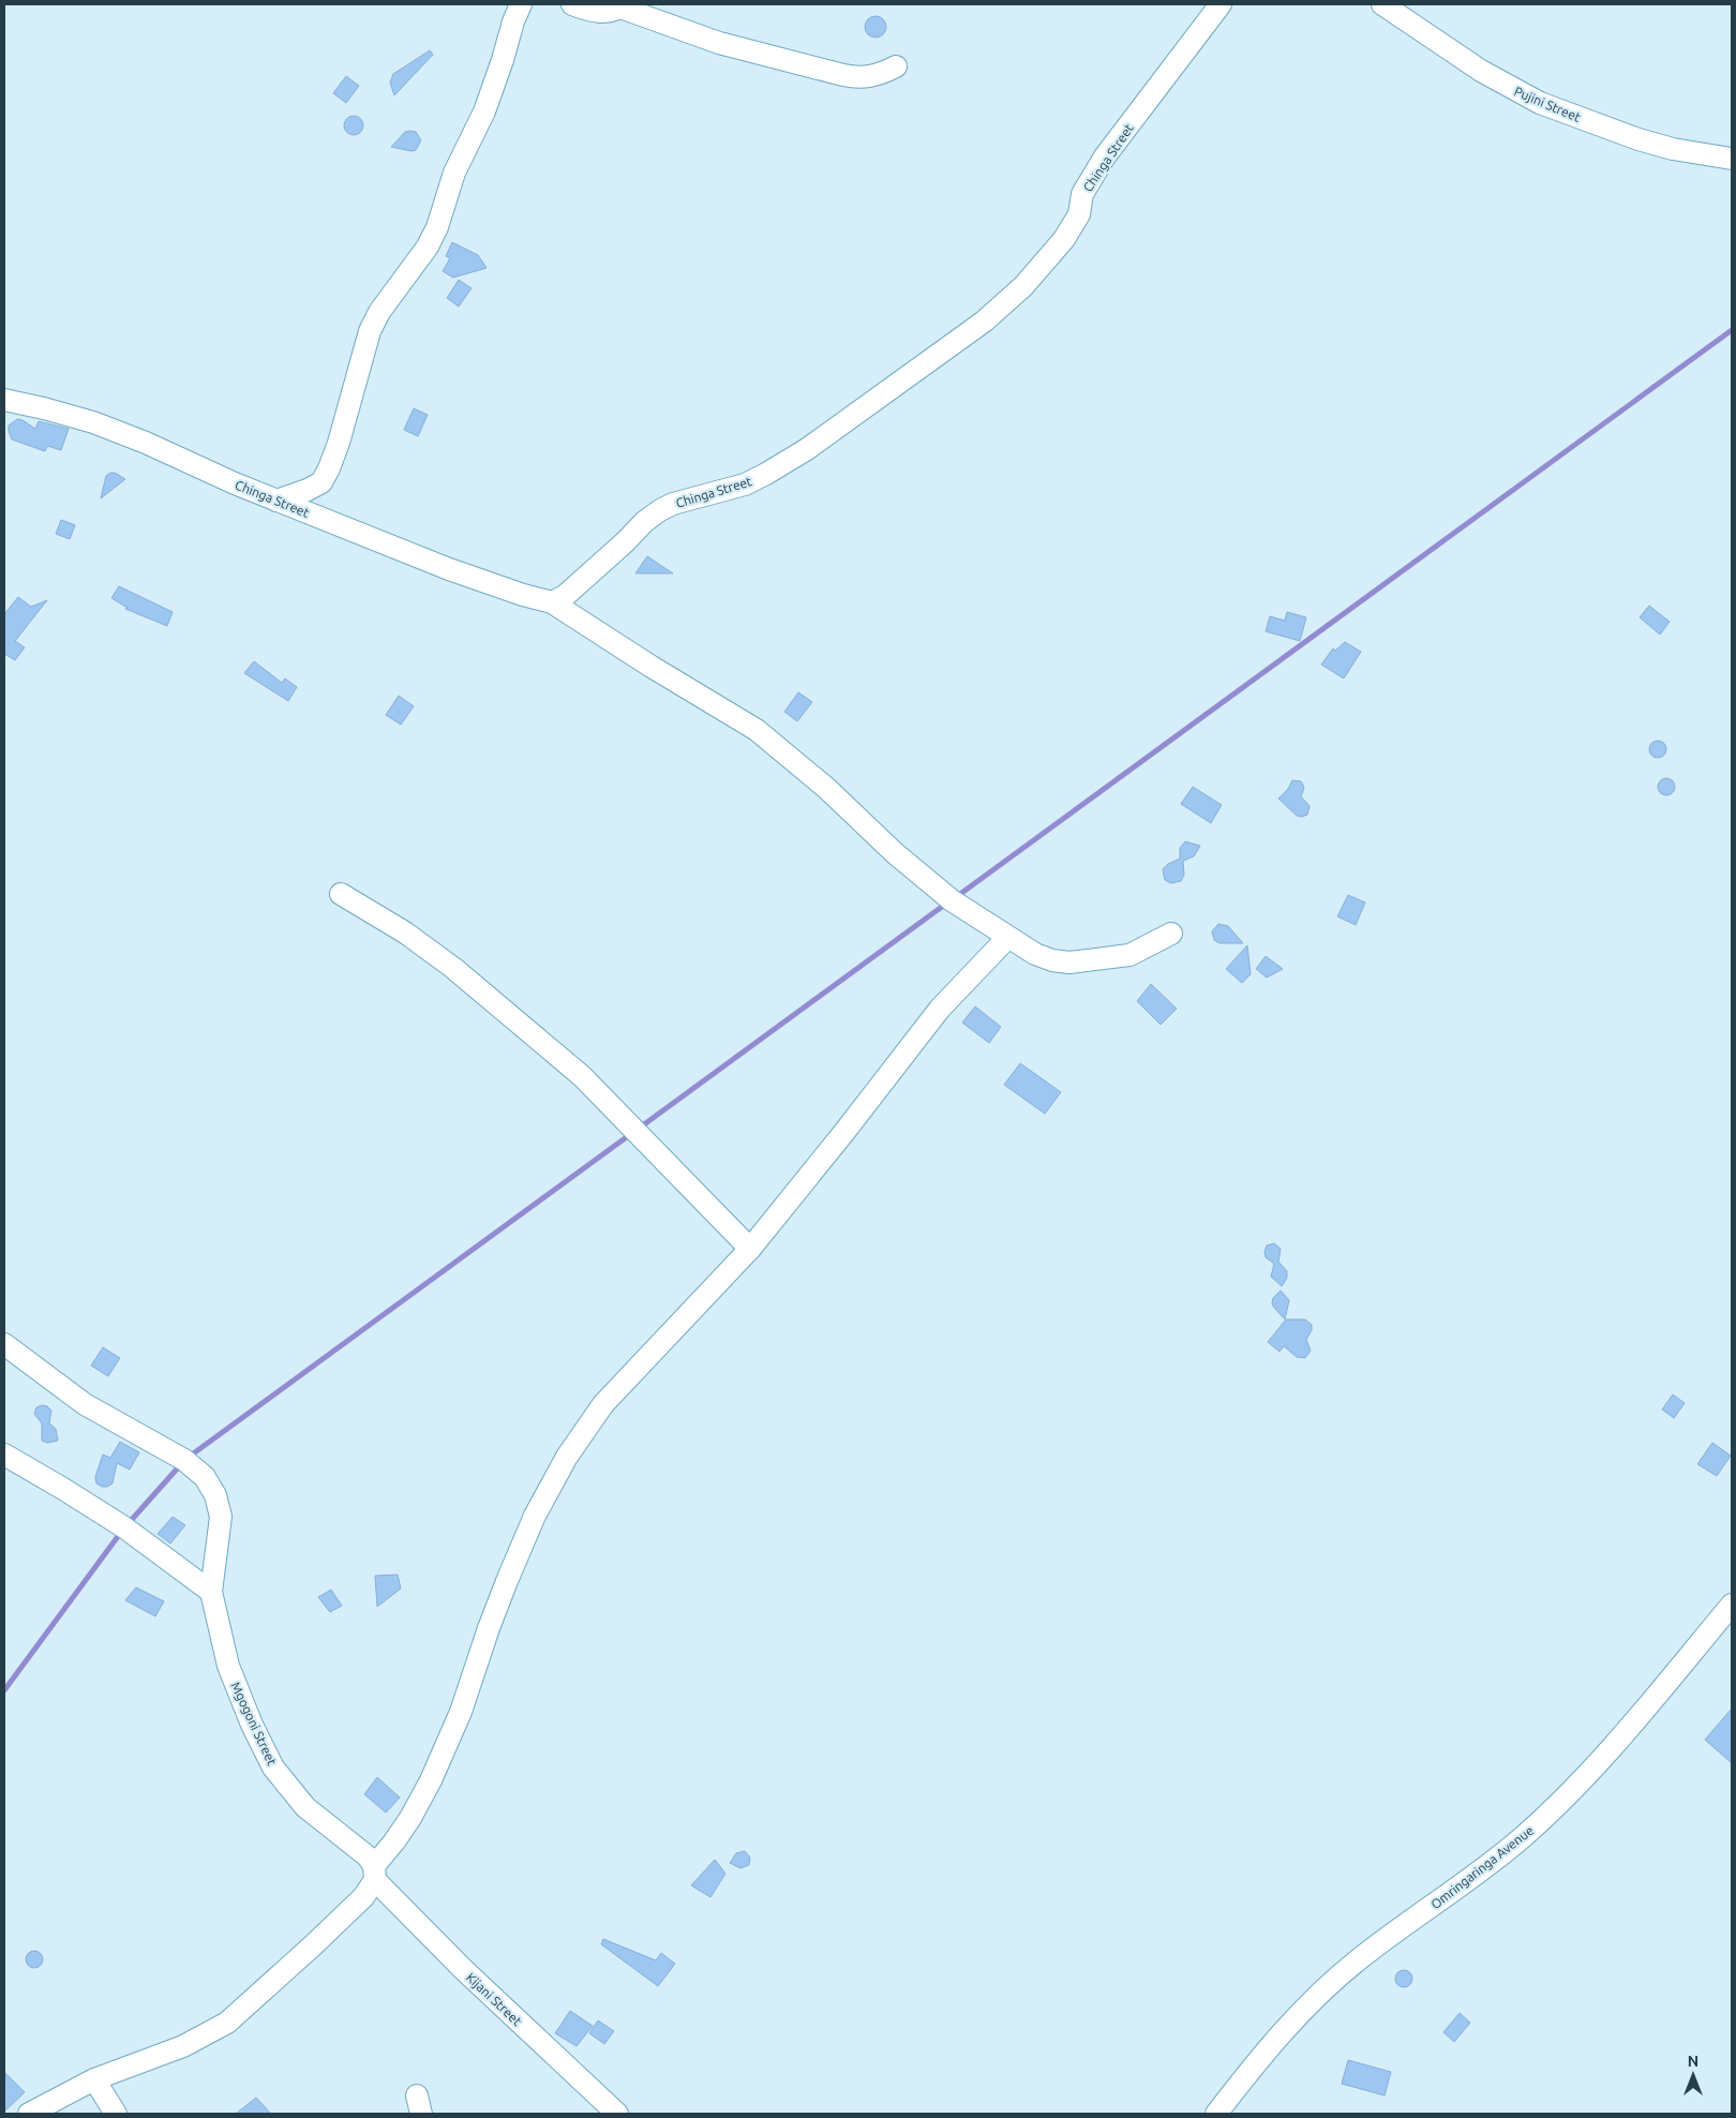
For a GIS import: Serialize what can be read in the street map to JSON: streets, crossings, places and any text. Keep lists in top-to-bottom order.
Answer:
{
  "streets": {
    "street": [
      "Pujini Street",
      "Chinga Street",
      "Mgogoni Street",
      "Omringaringa Avenue",
      "Kijani Street"
    ]
  },
  "crossings": [
    ["Mgogoni Street", "Kijani Street"]
  ],
  "north": "top"
}
